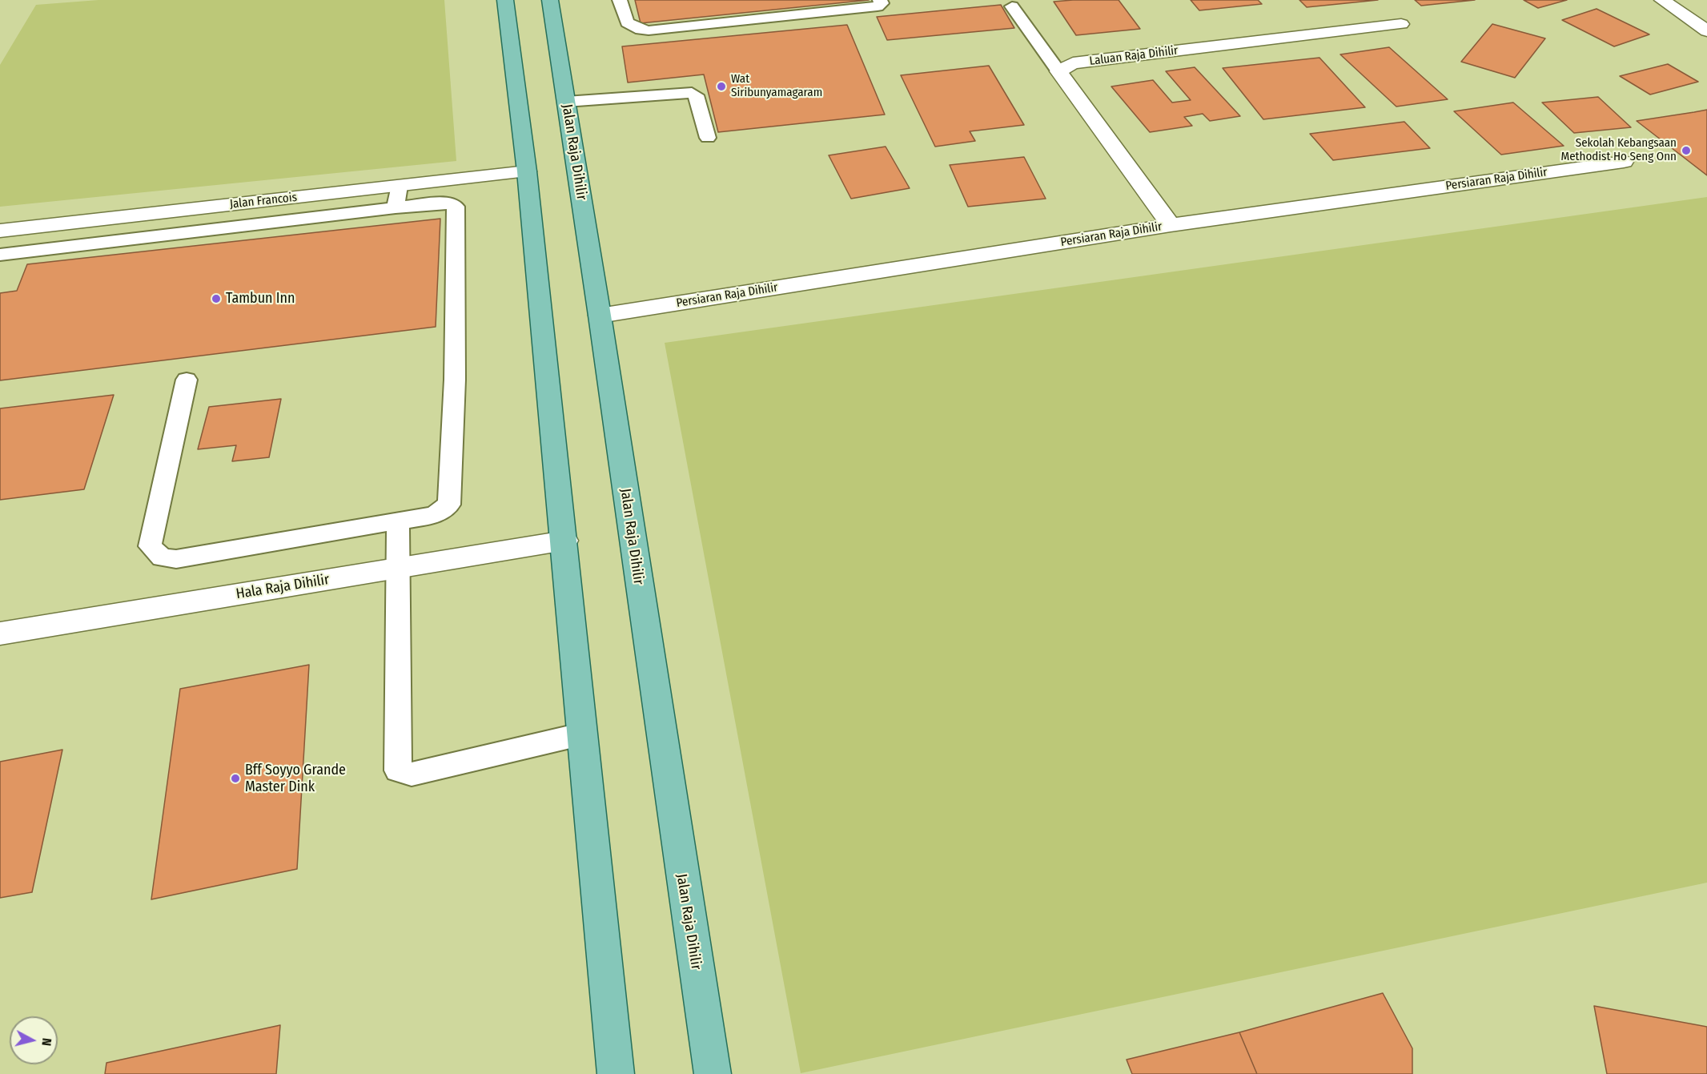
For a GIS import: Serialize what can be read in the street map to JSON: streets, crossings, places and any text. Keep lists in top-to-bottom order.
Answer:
{
  "streets": {
    "main road": ["Jalan Raja Dihilir"],
    "street": [
      "Laluan Raja Dihilir",
      "Persiaran Raja Dihilir",
      "Jalan Francois",
      "Hala Raja Dihilir"
    ]
  },
  "crossings": [
    ["Jalan Raja Dihilir", "Persiaran Raja Dihilir"]
  ],
  "places": [
    "Wat Siribunyamagaram",
    "Sekolah Kebangsaan Methodist Ho Seng Onn",
    "Tambun Inn",
    "Bff Soyyo Grande Master Dink"
  ],
  "north": "right"
}
